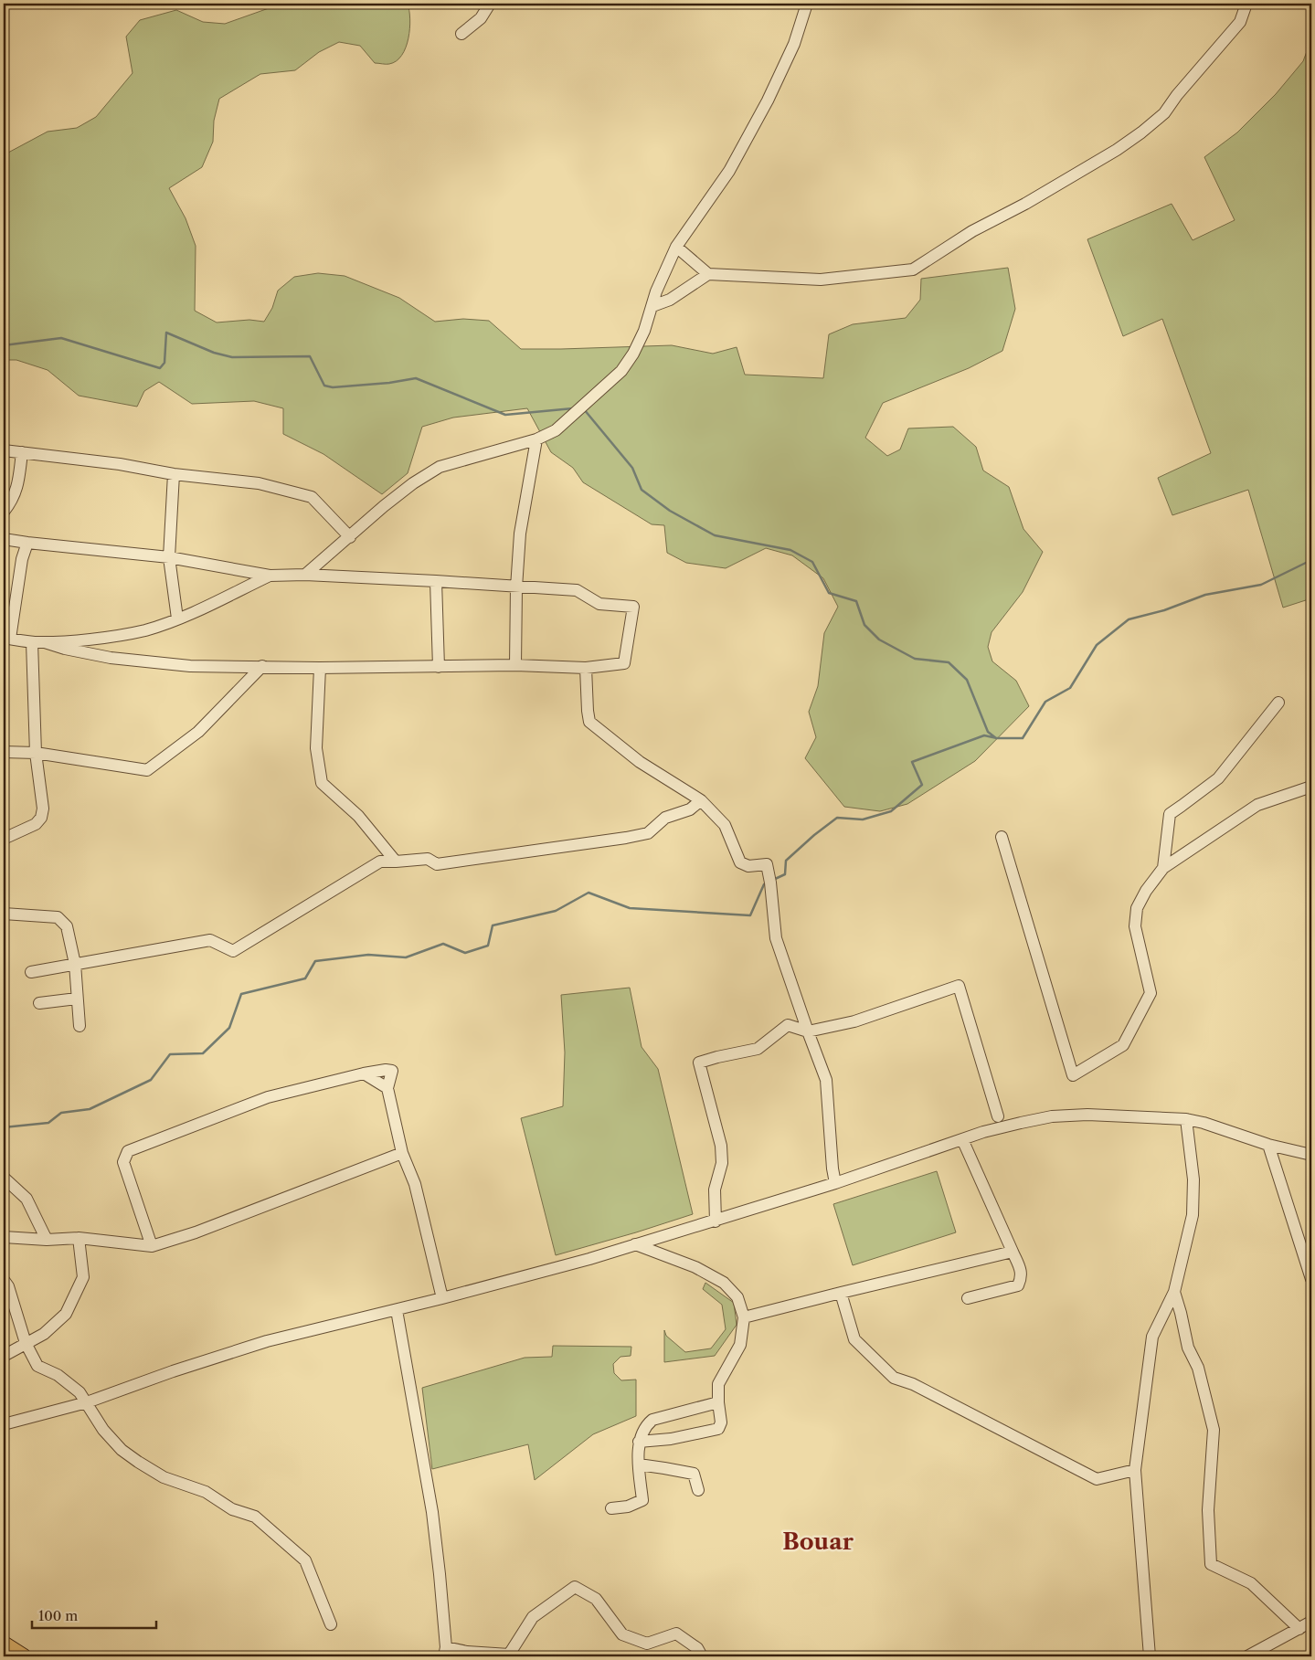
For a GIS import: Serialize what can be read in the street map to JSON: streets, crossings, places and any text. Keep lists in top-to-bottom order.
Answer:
{
  "districts": ["Bouar"],
  "scale_bar": "100 m"
}
